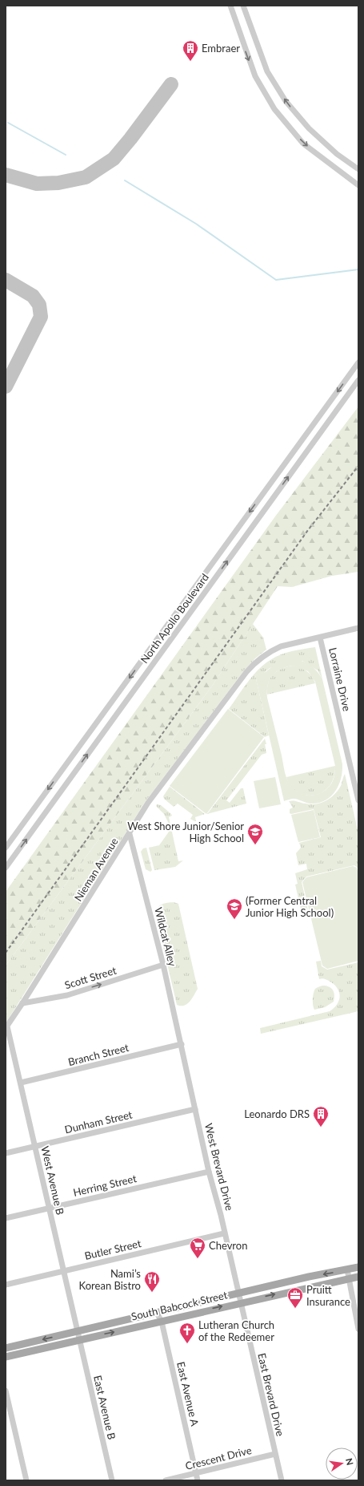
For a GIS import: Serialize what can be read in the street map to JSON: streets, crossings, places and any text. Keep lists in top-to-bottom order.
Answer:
{
  "streets": {
    "main road": ["South Babcock Street"],
    "street": [
      "North Apollo Boulevard",
      "Lorraine Drive",
      "Nieman Avenue",
      "Wildcat Alley",
      "Scott Street",
      "Branch Street",
      "Dunham Street",
      "West Brevard Drive",
      "West Avenue B",
      "Herring Street",
      "Butler Street",
      "East Avenue A",
      "East Brevard Drive",
      "East Avenue B",
      "Crescent Drive"
    ]
  },
  "crossings": [
    ["Lorraine Drive", "Nieman Avenue"],
    ["Nieman Avenue", "Wildcat Alley"],
    ["Nieman Avenue", "Scott Street"],
    ["Nieman Avenue", "West Avenue B"],
    ["Wildcat Alley", "Scott Street"],
    ["Wildcat Alley", "Branch Street"],
    ["Wildcat Alley", "West Brevard Drive"],
    ["Branch Street", "West Brevard Drive"],
    ["Branch Street", "West Avenue B"],
    ["Dunham Street", "West Brevard Drive"],
    ["Dunham Street", "West Avenue B"],
    ["West Brevard Drive", "Herring Street"],
    ["West Brevard Drive", "Butler Street"],
    ["West Brevard Drive", "South Babcock Street"],
    ["West Brevard Drive", "East Brevard Drive"],
    ["West Avenue B", "Herring Street"],
    ["West Avenue B", "Butler Street"],
    ["West Avenue B", "South Babcock Street"],
    ["West Avenue B", "East Avenue B"],
    ["South Babcock Street", "East Avenue A"],
    ["South Babcock Street", "East Brevard Drive"],
    ["South Babcock Street", "East Avenue B"],
    ["East Avenue A", "Crescent Drive"],
    ["East Brevard Drive", "Crescent Drive"]
  ],
  "one_way": ["Scott Street"],
  "places": {
    "building": ["Embraer", "Leonardo DRS"],
    "school or university": ["West Shore Junior/Senior High School", "(Former Central Junior High School)"],
    "supermarket": ["Chevron"],
    "restaurant": ["Nami’s Korean Bistro"],
    "office": ["Pruitt Insurance"],
    "church": ["Lutheran Church of the Redeemer"]
  },
  "north": "right"
}
